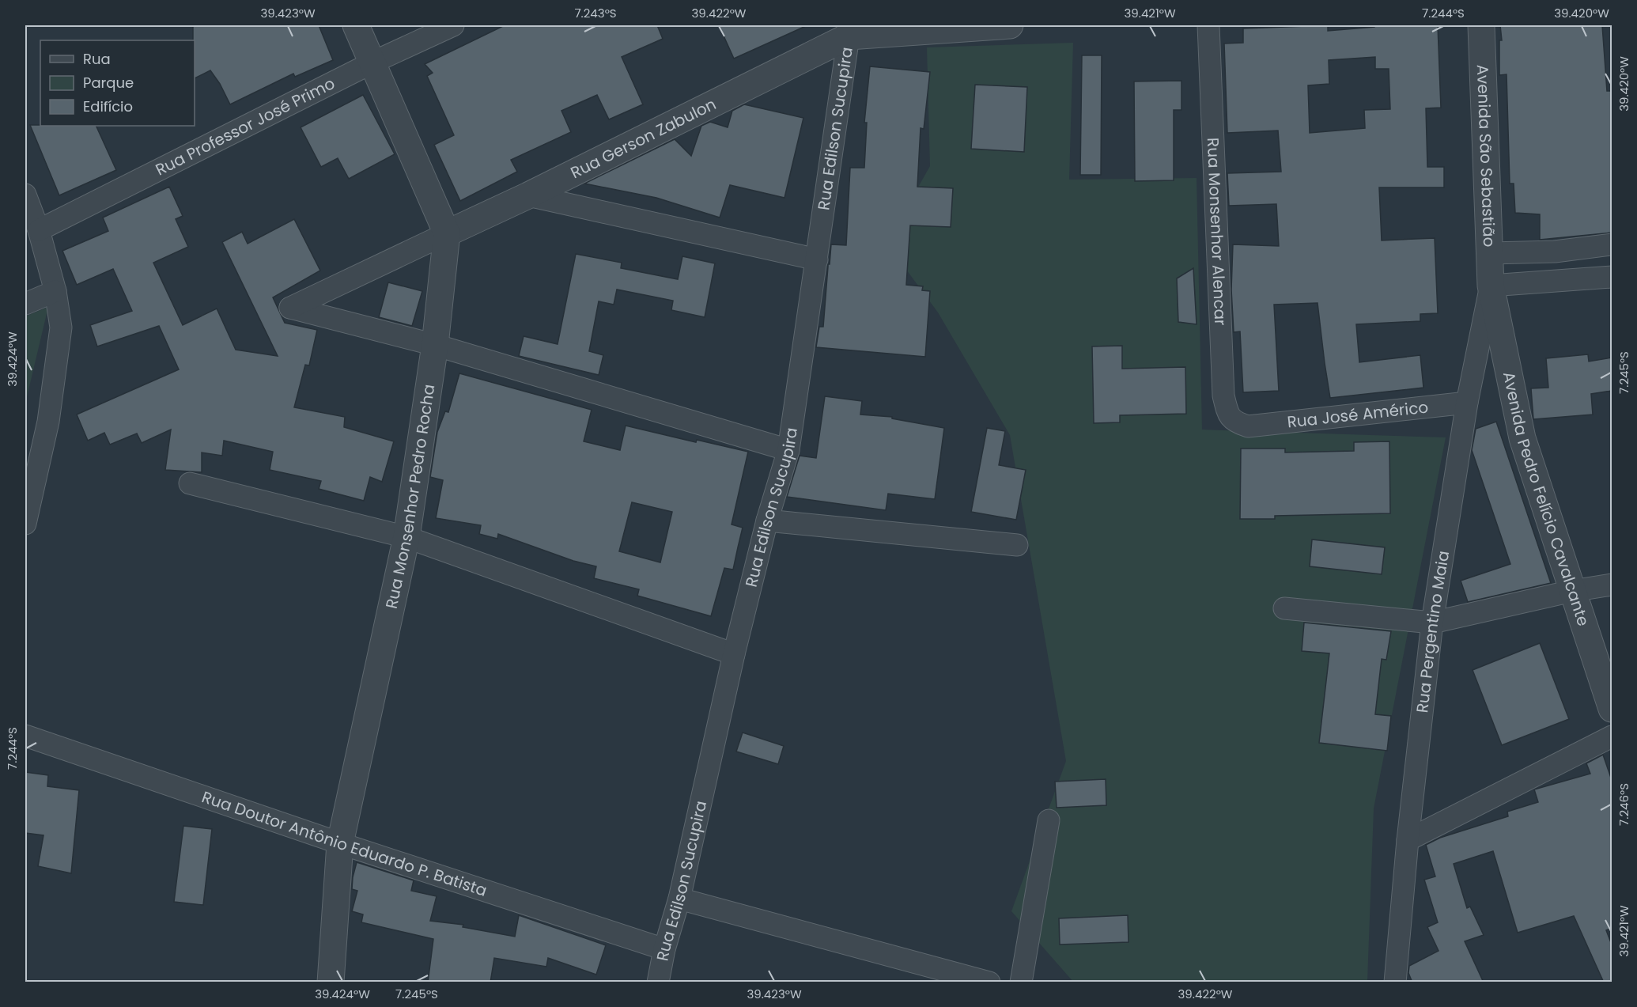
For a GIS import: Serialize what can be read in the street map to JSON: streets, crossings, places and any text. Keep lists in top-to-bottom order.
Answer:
{
  "streets": {
    "street": [
      "Rua Professor José Primo",
      "Rua Edilson Sucupira",
      "Rua Gerson Zabulon",
      "Avenida São Sebastião",
      "Rua Monsenhor Alencar",
      "Rua José Américo",
      "Rua Monsenhor Pedro Rocha",
      "Avenida Pedro Felício Cavalcante",
      "Rua Pergentino Maia",
      "Rua Doutor Antônio Eduardo P. Batista"
    ]
  },
  "crossings": [
    ["Rua Professor José Primo", "Rua Monsenhor Pedro Rocha"],
    ["Rua Edilson Sucupira", "Rua Gerson Zabulon"],
    ["Rua Edilson Sucupira", "Rua Doutor Antônio Eduardo P. Batista"],
    ["Rua Gerson Zabulon", "Rua Monsenhor Pedro Rocha"],
    ["Avenida São Sebastião", "Avenida Pedro Felício Cavalcante"],
    ["Avenida São Sebastião", "Rua Pergentino Maia"],
    ["Rua Monsenhor Alencar", "Rua José Américo"],
    ["Rua José Américo", "Rua Pergentino Maia"],
    ["Rua Monsenhor Pedro Rocha", "Rua Doutor Antônio Eduardo P. Batista"],
    ["Avenida Pedro Felício Cavalcante", "Rua Pergentino Maia"]
  ],
  "legend": ["Rua", "Parque", "Edifício"],
  "coordinates": [
    "39.423°W",
    "7.243°S",
    "39.422°W",
    "39.421°W",
    "7.244°S",
    "39.420°W",
    "39.424°W",
    "7.245°S",
    "7.246°S"
  ]
}
